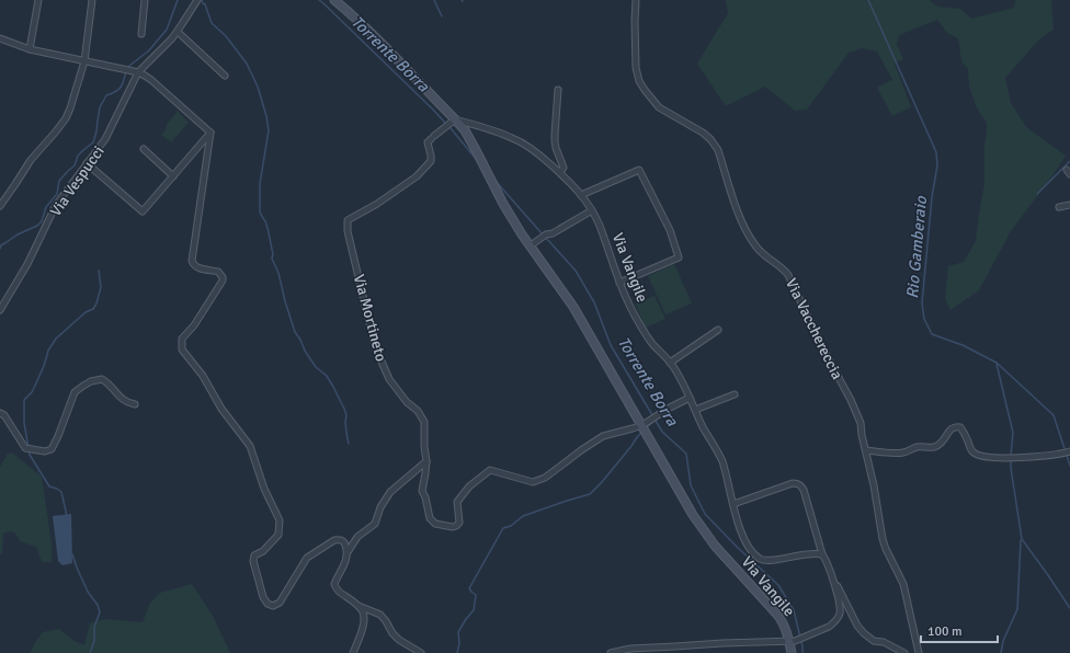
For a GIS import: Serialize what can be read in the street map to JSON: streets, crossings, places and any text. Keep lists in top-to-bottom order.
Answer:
{
  "streets": {
    "street": [
      "Via Vespucci",
      "Via Vangile",
      "Via Mortineto",
      "Via Vacchereccia"
    ]
  },
  "crossings": [
    ["Via Vangile", "Via Mortineto"]
  ],
  "water": ["Torrente Borra", "Rio Gamberaio"],
  "scale_bar": "100 m"
}
